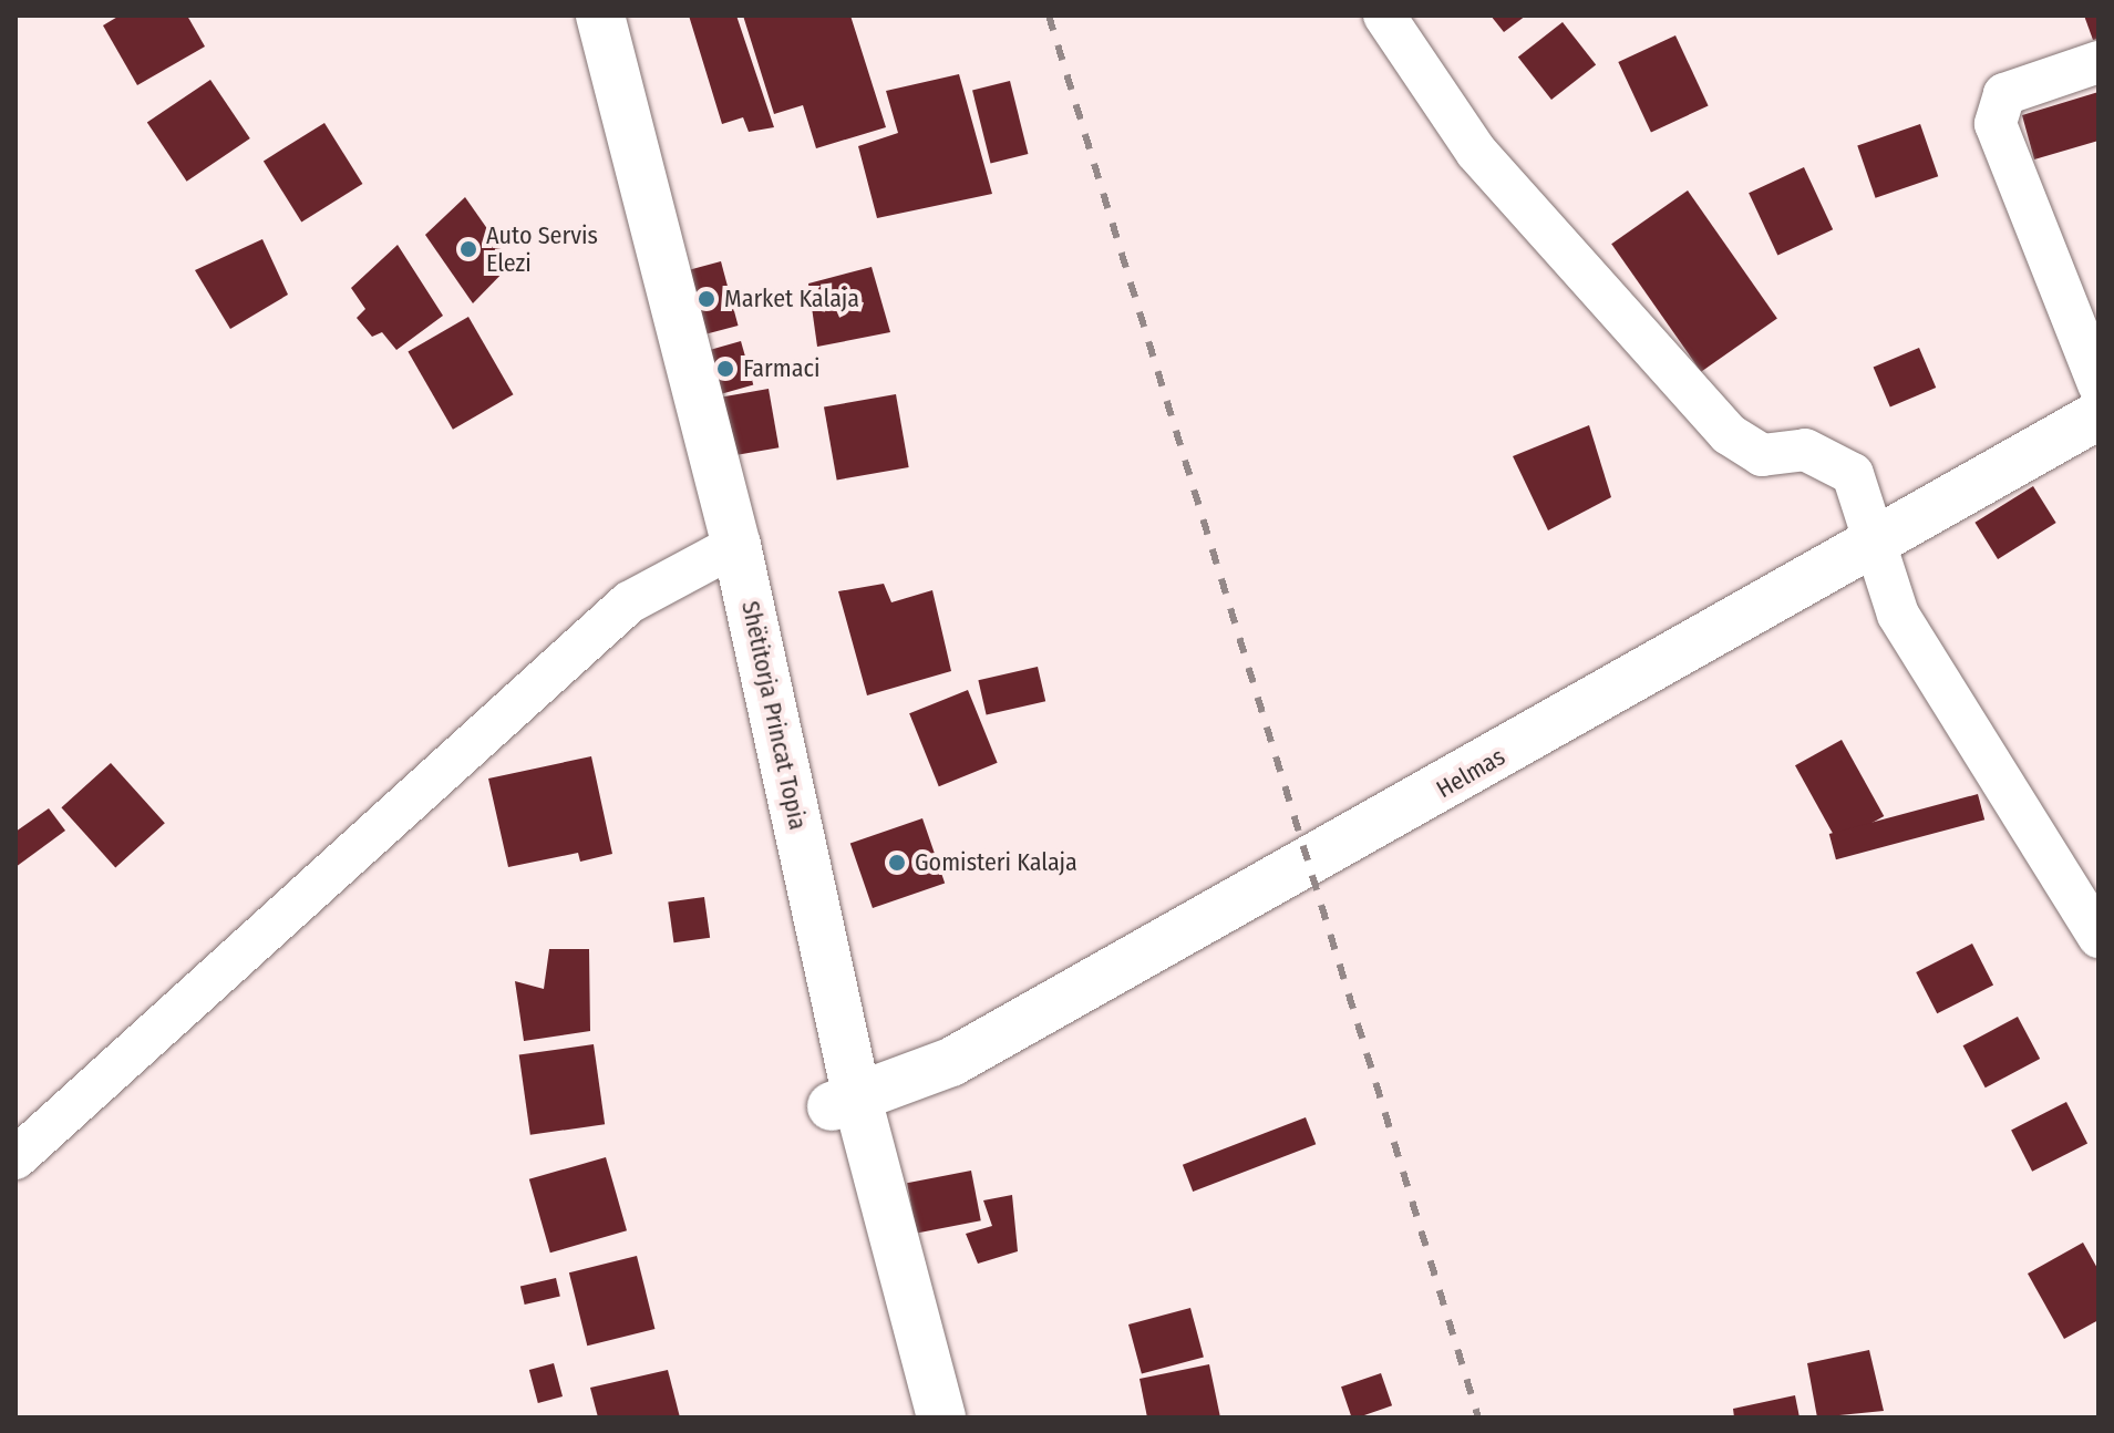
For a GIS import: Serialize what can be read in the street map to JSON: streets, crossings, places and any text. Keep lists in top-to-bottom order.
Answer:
{
  "streets": {
    "main road": ["Shëtitorja Princat Topia", "Helmas"]
  },
  "crossings": [
    ["Shëtitorja Princat Topia", "Helmas"]
  ],
  "places": [
    "Auto Servis Elezi",
    "Market Kalaja",
    "Farmaci",
    "Gomisteri Kalaja"
  ]
}
